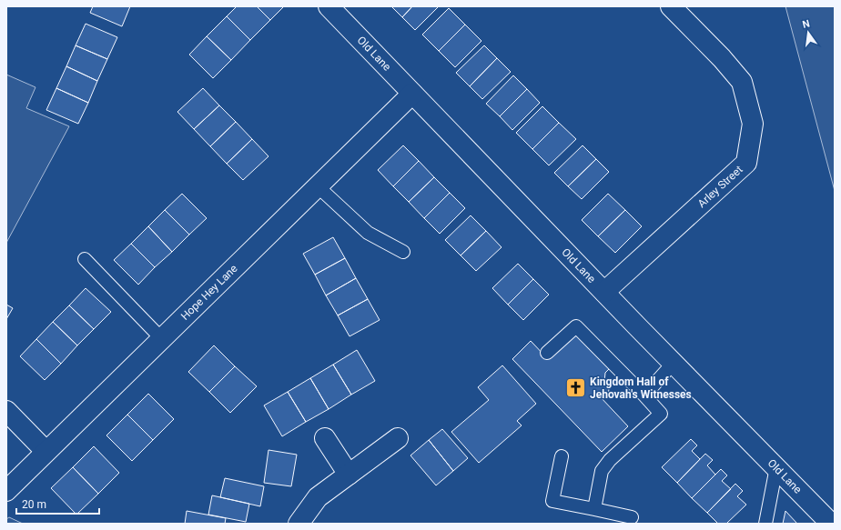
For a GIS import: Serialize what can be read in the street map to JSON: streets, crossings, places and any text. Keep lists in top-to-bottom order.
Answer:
{
  "streets": {
    "street": ["Old Lane", "Arley Street", "Hope Hey Lane"]
  },
  "crossings": [
    ["Old Lane", "Arley Street"],
    ["Old Lane", "Hope Hey Lane"]
  ],
  "places": {
    "church": ["Kingdom Hall of Jehovah's Witnesses"]
  },
  "scale_bar": "20 m",
  "north": "top"
}
